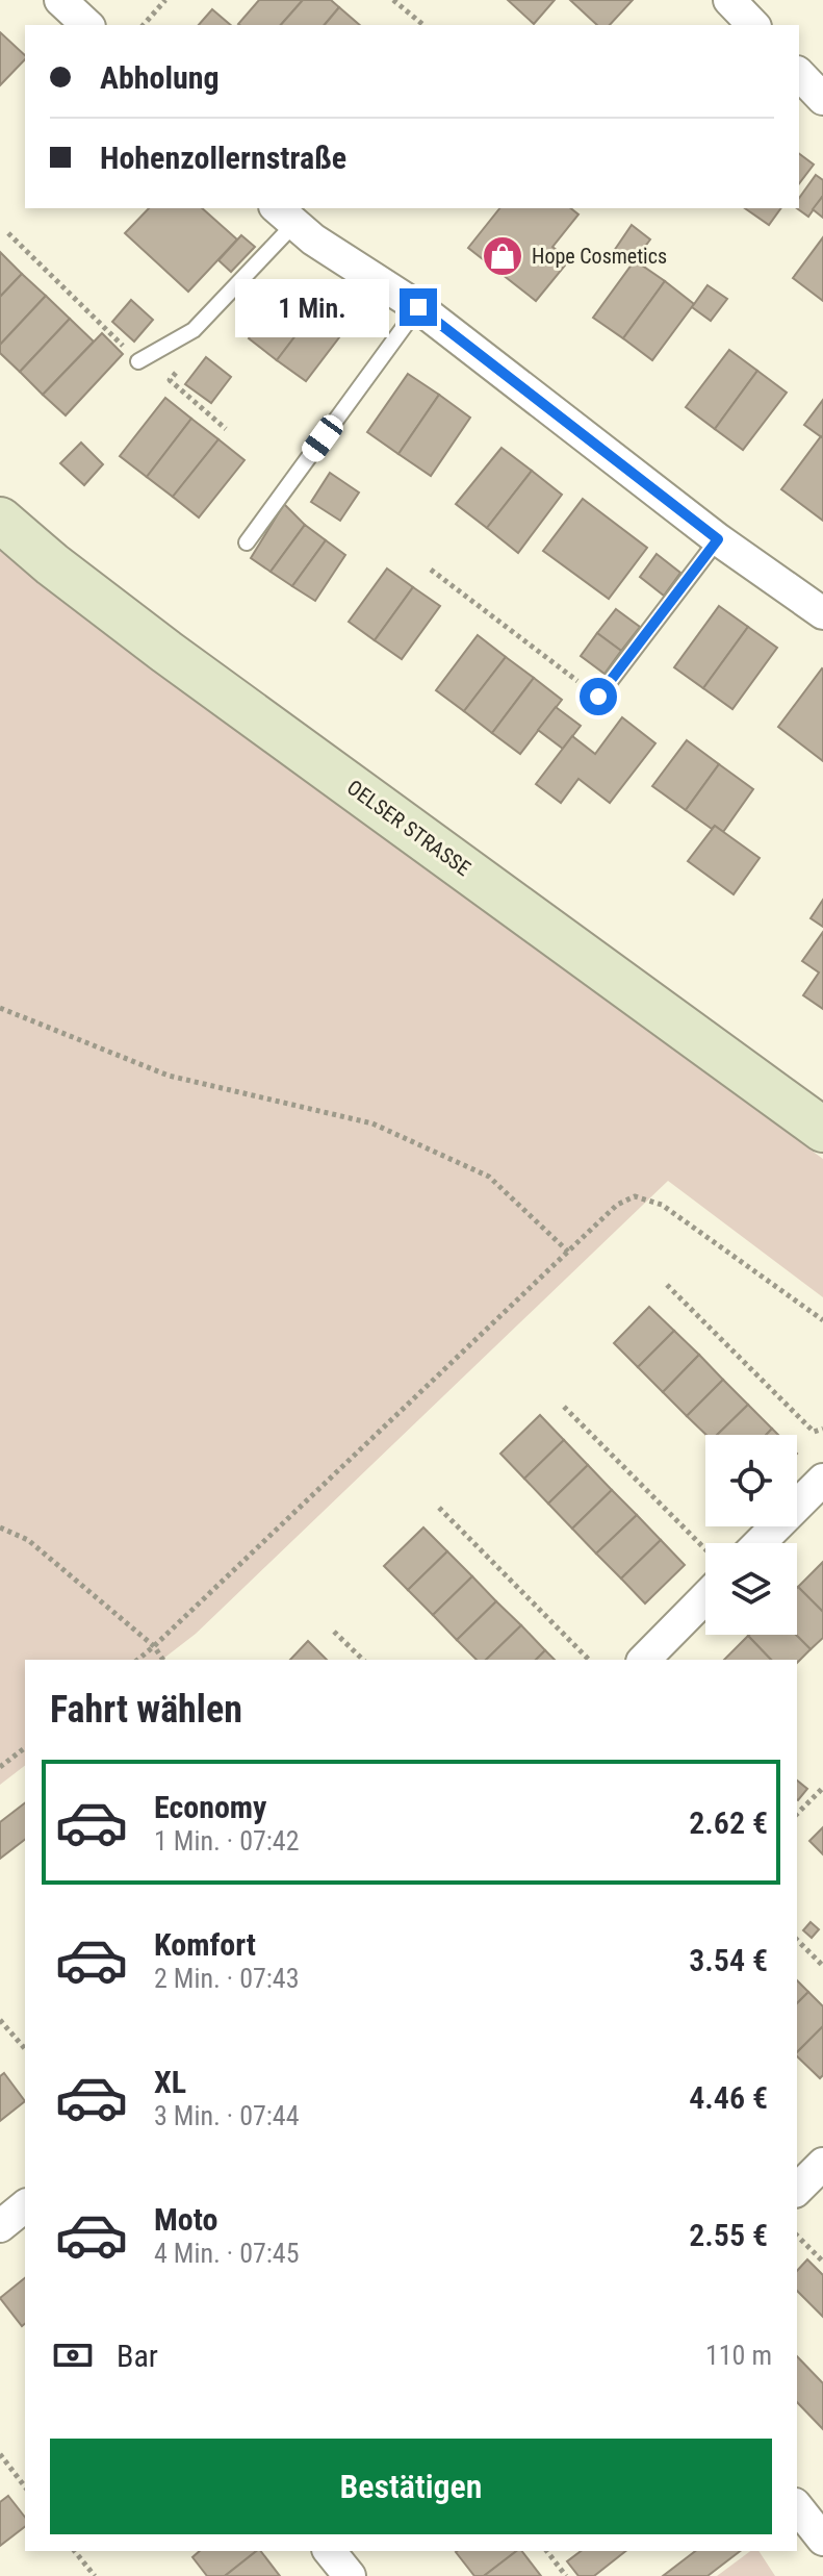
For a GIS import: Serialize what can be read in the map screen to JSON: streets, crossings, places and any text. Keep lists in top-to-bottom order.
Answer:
{
  "streets": {
    "main road": ["OELSER STRASSE"]
  },
  "places": {
    "shop": ["Hope Cosmetics"]
  },
  "page": {
    "banner": ["Abholung", "Hohenzollernstraße"],
    "bubble": "1 Min.",
    "heading": "Fahrt wählen",
    "list": [
      {
        "name": "Economy",
        "note": "1 Min. · 07:42",
        "value": "2.62 €"
      },
      {
        "name": "Komfort",
        "note": "2 Min. · 07:43",
        "value": "3.54 €"
      },
      {
        "name": "XL",
        "note": "3 Min. · 07:44",
        "value": "4.46 €"
      },
      {
        "name": "Moto",
        "note": "4 Min. · 07:45",
        "value": "2.55 €"
      }
    ],
    "pay": ["Bar", "110 m"],
    "buttons": "Bestätigen"
  }
}
